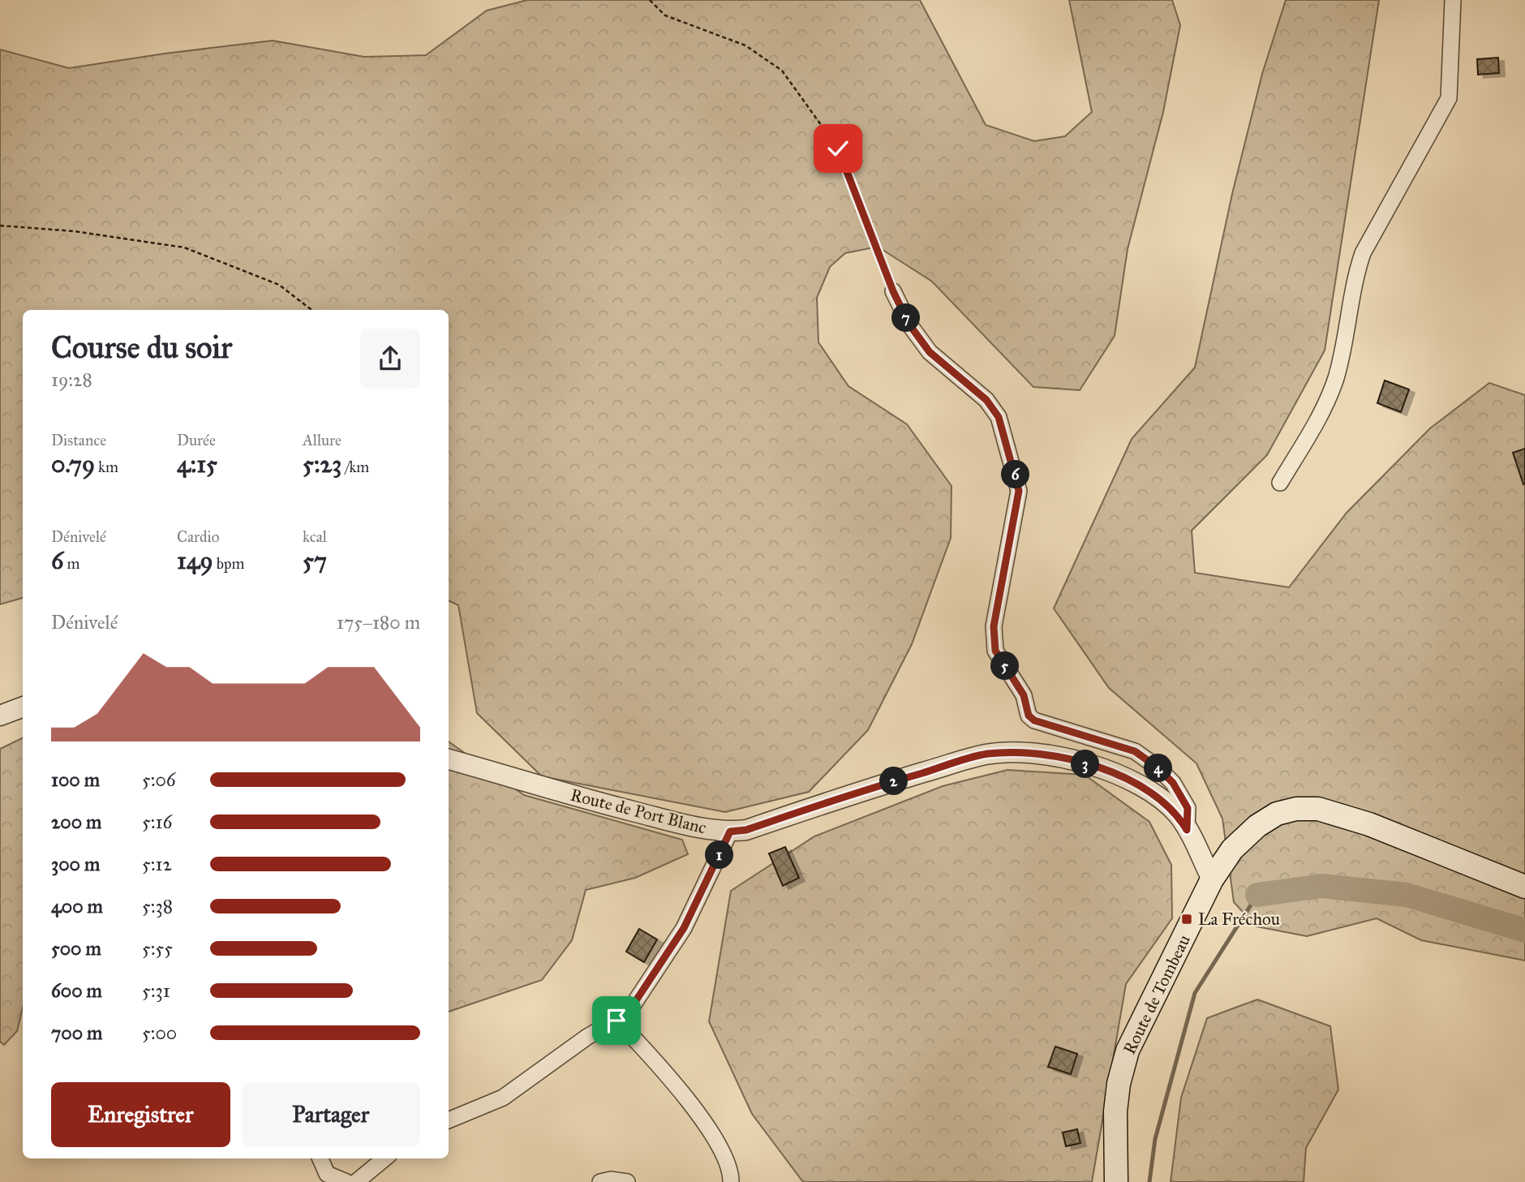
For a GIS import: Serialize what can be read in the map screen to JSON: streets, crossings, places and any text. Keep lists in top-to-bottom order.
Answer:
{
  "streets": {
    "main road": ["Route de Tombeau"],
    "street": ["Route de Port Blanc"]
  },
  "crossings": [
    ["Route de Port Blanc", "Route de Tombeau"]
  ],
  "places": {
    "transit": ["La Fréchou"]
  },
  "page": {
    "pins": [
      "7",
      "6",
      "5",
      "3",
      "4",
      "2",
      "1"
    ],
    "heading": ["Course du soir", "19:28"],
    "stats": [
      ["Distance", "0.79 km"],
      ["Durée", "4:15"],
      ["Allure", "5:23 /km"],
      ["Dénivelé", "6 m"],
      ["Cardio", "149 bpm"],
      ["kcal", "57"]
    ],
    "chart": ["Dénivelé", "175–180 m"],
    "list": [
      {
        "name": "100 m",
        "note": "5:06"
      },
      {
        "name": "200 m",
        "note": "5:16"
      },
      {
        "name": "300 m",
        "note": "5:12"
      },
      {
        "name": "400 m",
        "note": "5:38"
      },
      {
        "name": "500 m",
        "note": "5:55"
      },
      {
        "name": "600 m",
        "note": "5:31"
      },
      {
        "name": "700 m",
        "note": "5:00"
      }
    ],
    "buttons": ["Enregistrer", "Partager"]
  }
}
